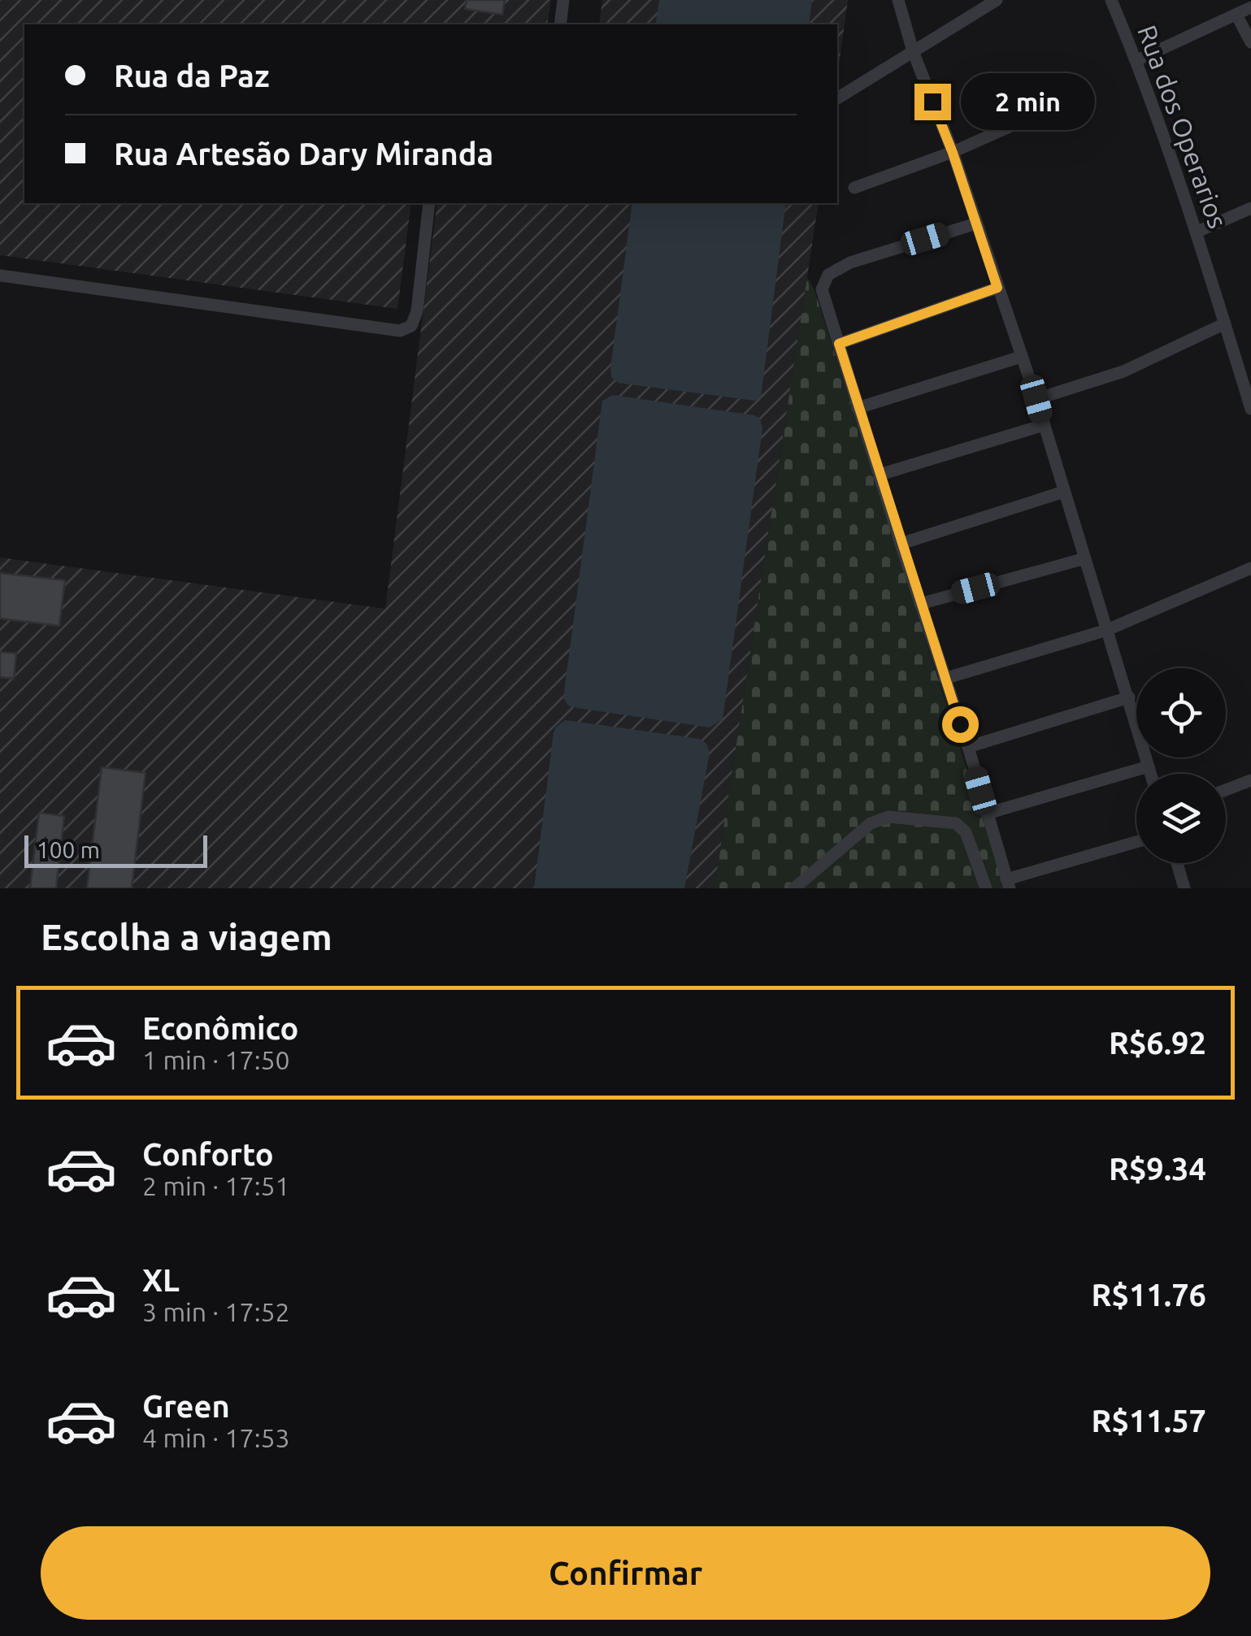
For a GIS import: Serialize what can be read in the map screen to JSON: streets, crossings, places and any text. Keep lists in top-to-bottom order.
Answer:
{
  "streets": {
    "street": ["Rua dos Operarios"]
  },
  "scale_bar": "100 m",
  "page": {
    "banner": ["Rua da Paz", "Rua Artesão Dary Miranda"],
    "bubble": "2 min",
    "scale": "100 m",
    "heading": "Escolha a viagem",
    "list": [
      {
        "name": "Econômico",
        "note": "1 min · 17:50",
        "value": "R$6.92"
      },
      {
        "name": "Conforto",
        "note": "2 min · 17:51",
        "value": "R$9.34"
      },
      {
        "name": "XL",
        "note": "3 min · 17:52",
        "value": "R$11.76"
      },
      {
        "name": "Green",
        "note": "4 min · 17:53",
        "value": "R$11.57"
      }
    ],
    "buttons": "Confirmar"
  }
}
